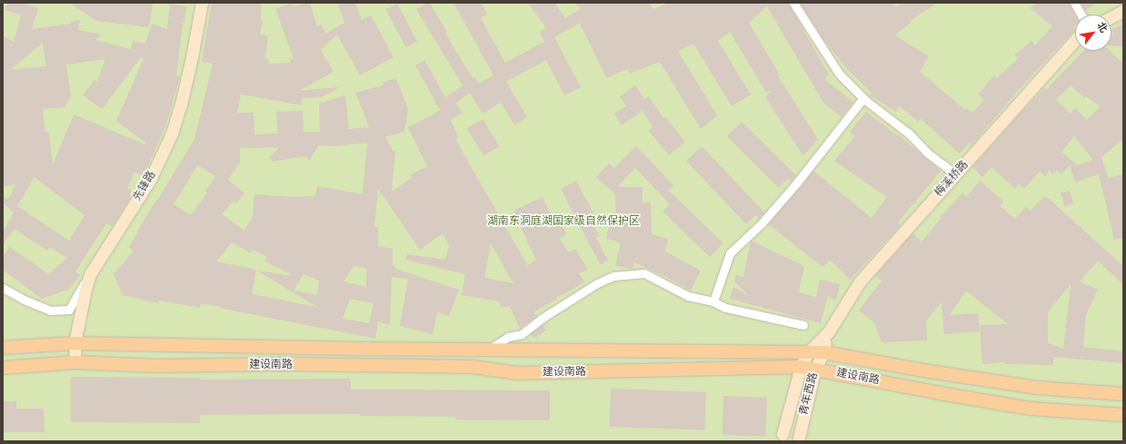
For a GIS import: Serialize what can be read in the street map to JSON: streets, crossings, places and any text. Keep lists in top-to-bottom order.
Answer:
{
  "streets": {
    "main road": [
      "梅溪桥路",
      "先锋路",
      "建设南路",
      "青年西路"
    ]
  },
  "crossings": [
    ["梅溪桥路", "青年西路"],
    ["先锋路", "建设南路"],
    ["建设南路", "青年西路"]
  ],
  "parks": ["湖南东洞庭湖国家级自然保护区"],
  "north": "top right"
}
